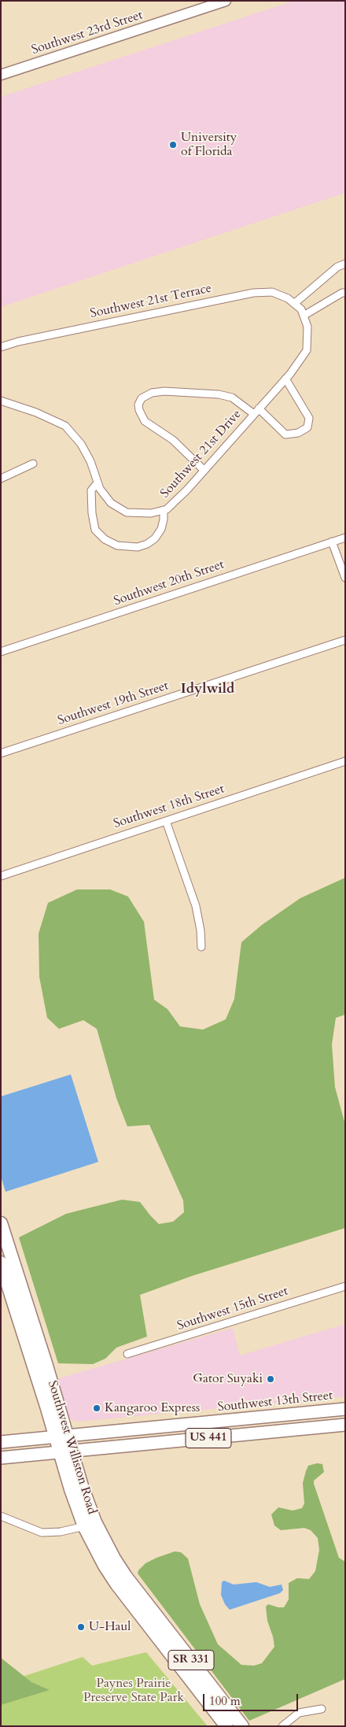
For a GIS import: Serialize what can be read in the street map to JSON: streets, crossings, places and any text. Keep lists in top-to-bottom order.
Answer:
{
  "streets": {
    "highway": ["Southwest Williston Road", "SR 331"],
    "main road": ["Southwest 13th Street", "US 441"],
    "street": [
      "Southwest 23rd Street",
      "Southwest 21st Terrace",
      "Southwest 21st Drive",
      "Southwest 20th Street",
      "Southwest 19th Street",
      "Southwest 18th Street",
      "Southwest 15th Street"
    ]
  },
  "crossings": [
    ["Southwest 21st Terrace", "Southwest 21st Drive"],
    ["Southwest 13th Street", "US 441"],
    ["Southwest 13th Street", "Southwest Williston Road"],
    ["US 441", "Southwest Williston Road"]
  ],
  "districts": ["Idylwild"],
  "parks": ["Paynes Prairie Preserve State Park"],
  "places": [
    "University of Florida",
    "Gator Suyaki",
    "Kangaroo Express",
    "U-Haul"
  ],
  "scale_bar": "100 m"
}
